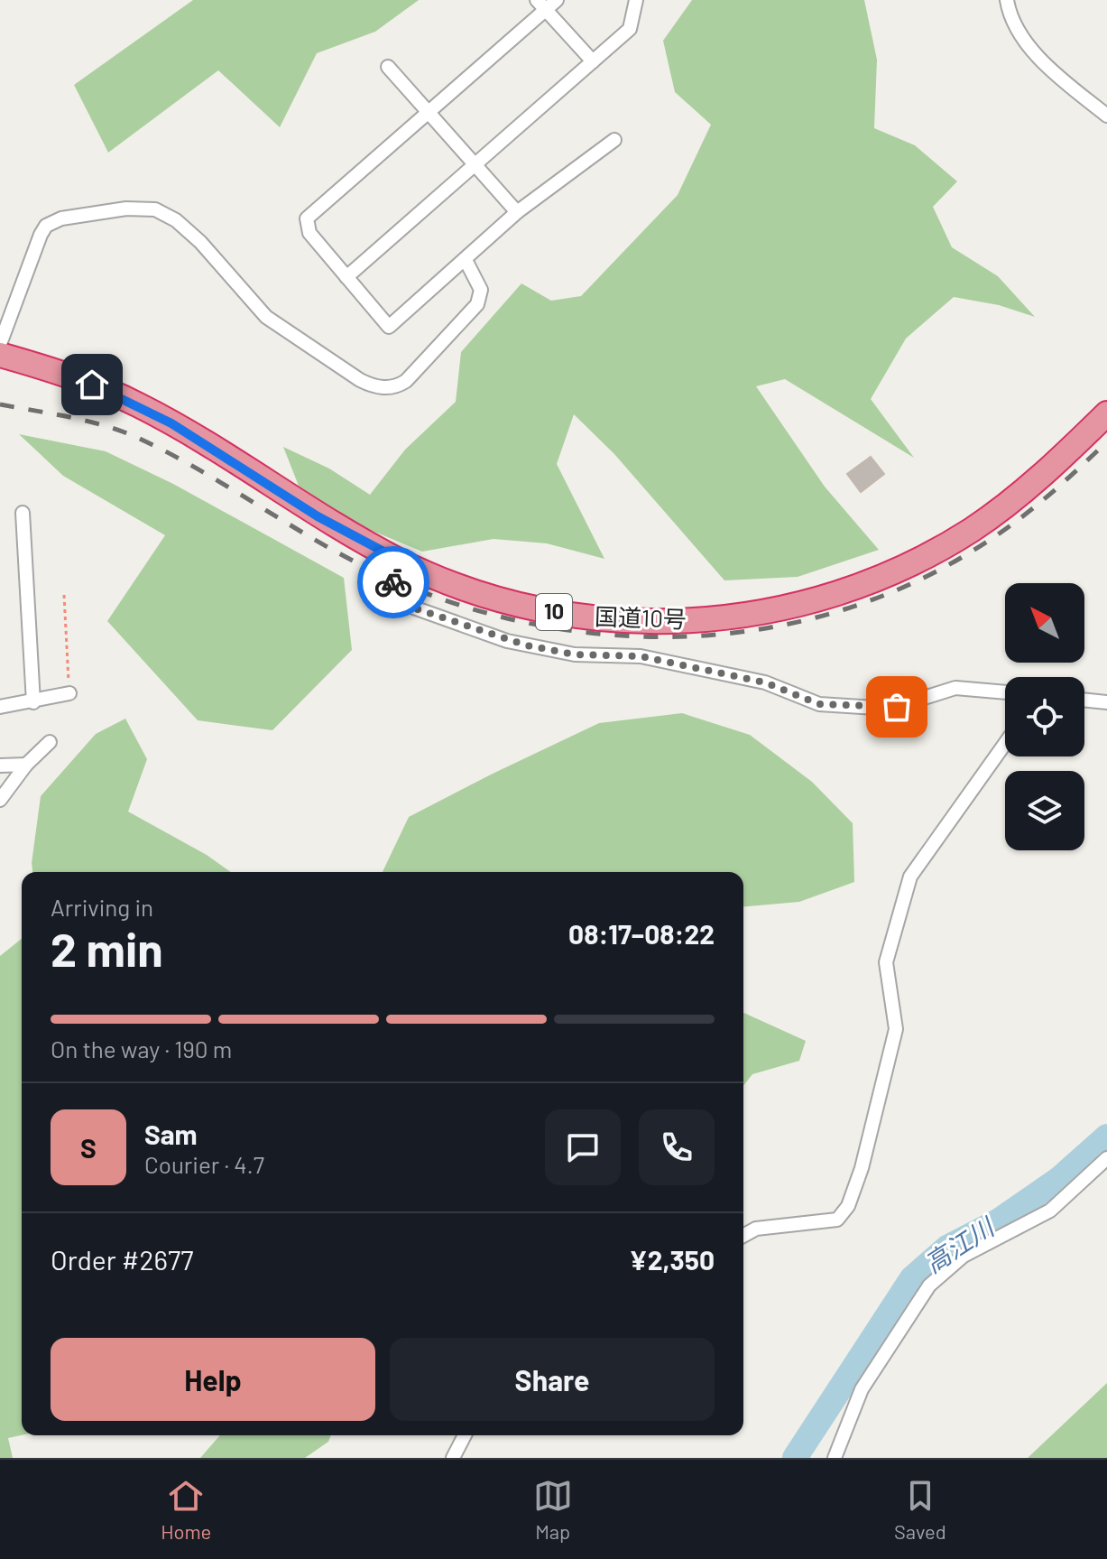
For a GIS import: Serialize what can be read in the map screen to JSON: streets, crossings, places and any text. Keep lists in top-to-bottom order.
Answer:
{
  "streets": {
    "highway": ["10", "国道10号"]
  },
  "water": ["高江川"],
  "north": "top left",
  "page": {
    "heading": ["2 min", "Arriving in", "08:17–08:22"],
    "panel": [
      "Sam",
      "Courier · 4.7",
      "Order #2677",
      "¥2,350"
    ],
    "bar": "On the way · 190 m",
    "round": "S",
    "buttons": ["Help", "Share"],
    "tabs": ["Home", "Map", "Saved"]
  }
}
